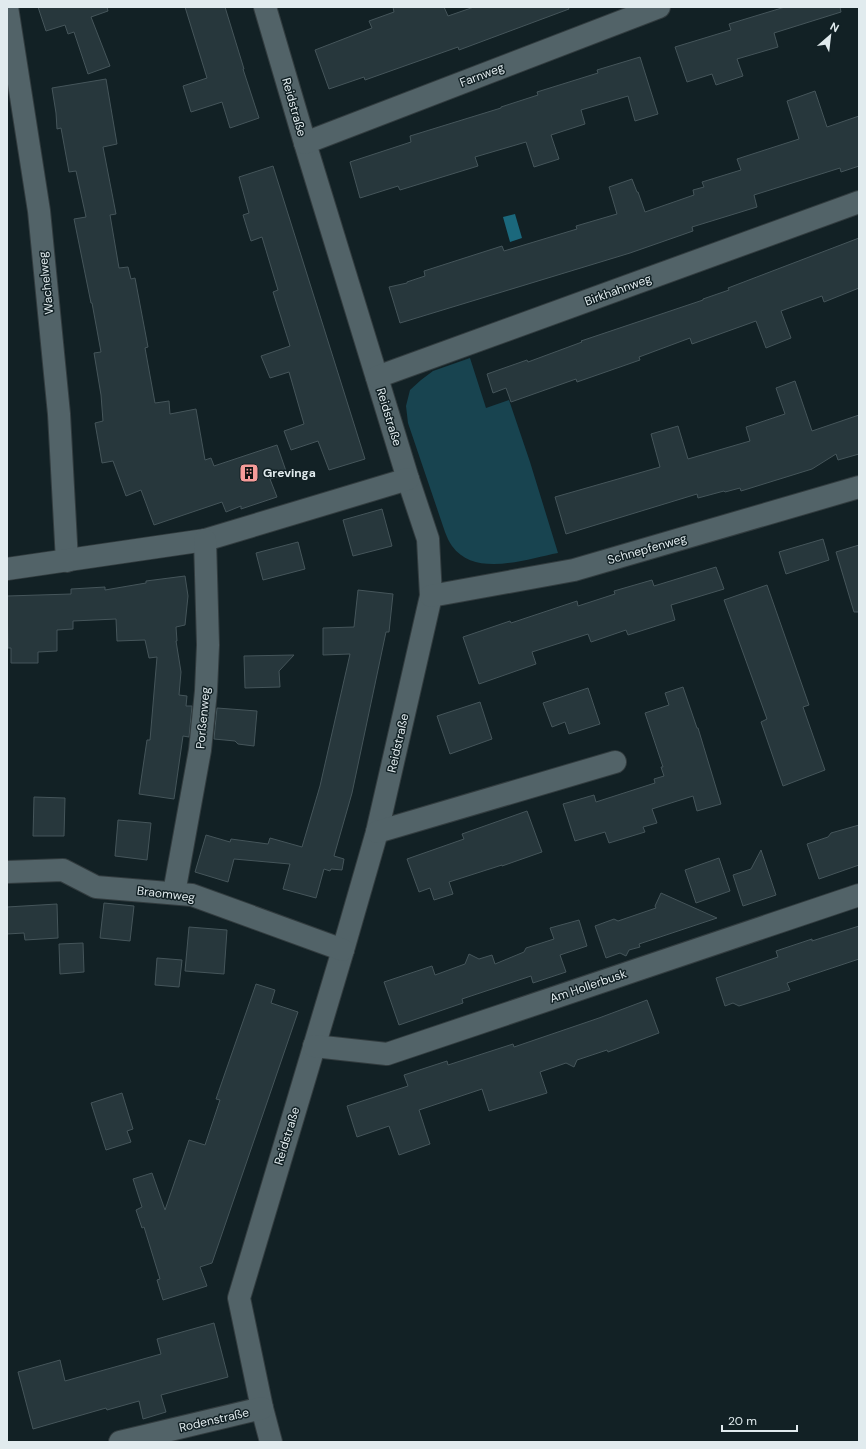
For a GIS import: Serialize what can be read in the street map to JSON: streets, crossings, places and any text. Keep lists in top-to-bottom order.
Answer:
{
  "streets": {
    "street": [
      "Farnweg",
      "Reidstraße",
      "Wachelweg",
      "Birkhahnweg",
      "Schnepfenweg",
      "Porßenweg",
      "Braomweg",
      "Am Hollerbusk",
      "Rodenstraße"
    ]
  },
  "crossings": [
    ["Farnweg", "Reidstraße"],
    ["Reidstraße", "Birkhahnweg"],
    ["Reidstraße", "Schnepfenweg"],
    ["Reidstraße", "Braomweg"],
    ["Reidstraße", "Am Hollerbusk"],
    ["Reidstraße", "Rodenstraße"],
    ["Porßenweg", "Braomweg"]
  ],
  "places": {
    "building": ["Grevinga"]
  },
  "scale_bar": "20 m",
  "north": "top right"
}
